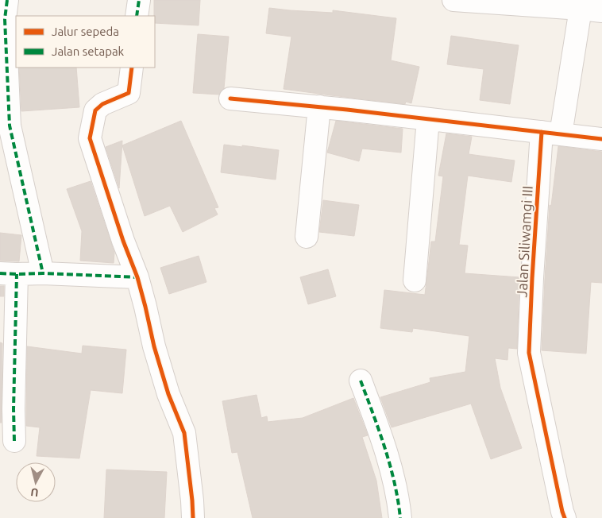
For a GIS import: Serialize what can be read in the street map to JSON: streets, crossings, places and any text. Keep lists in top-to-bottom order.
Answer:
{
  "streets": {
    "street": ["Jalan Siliwamgi III"]
  },
  "legend": ["Jalur sepeda", "Jalan setapak"],
  "north": "bottom"
}
